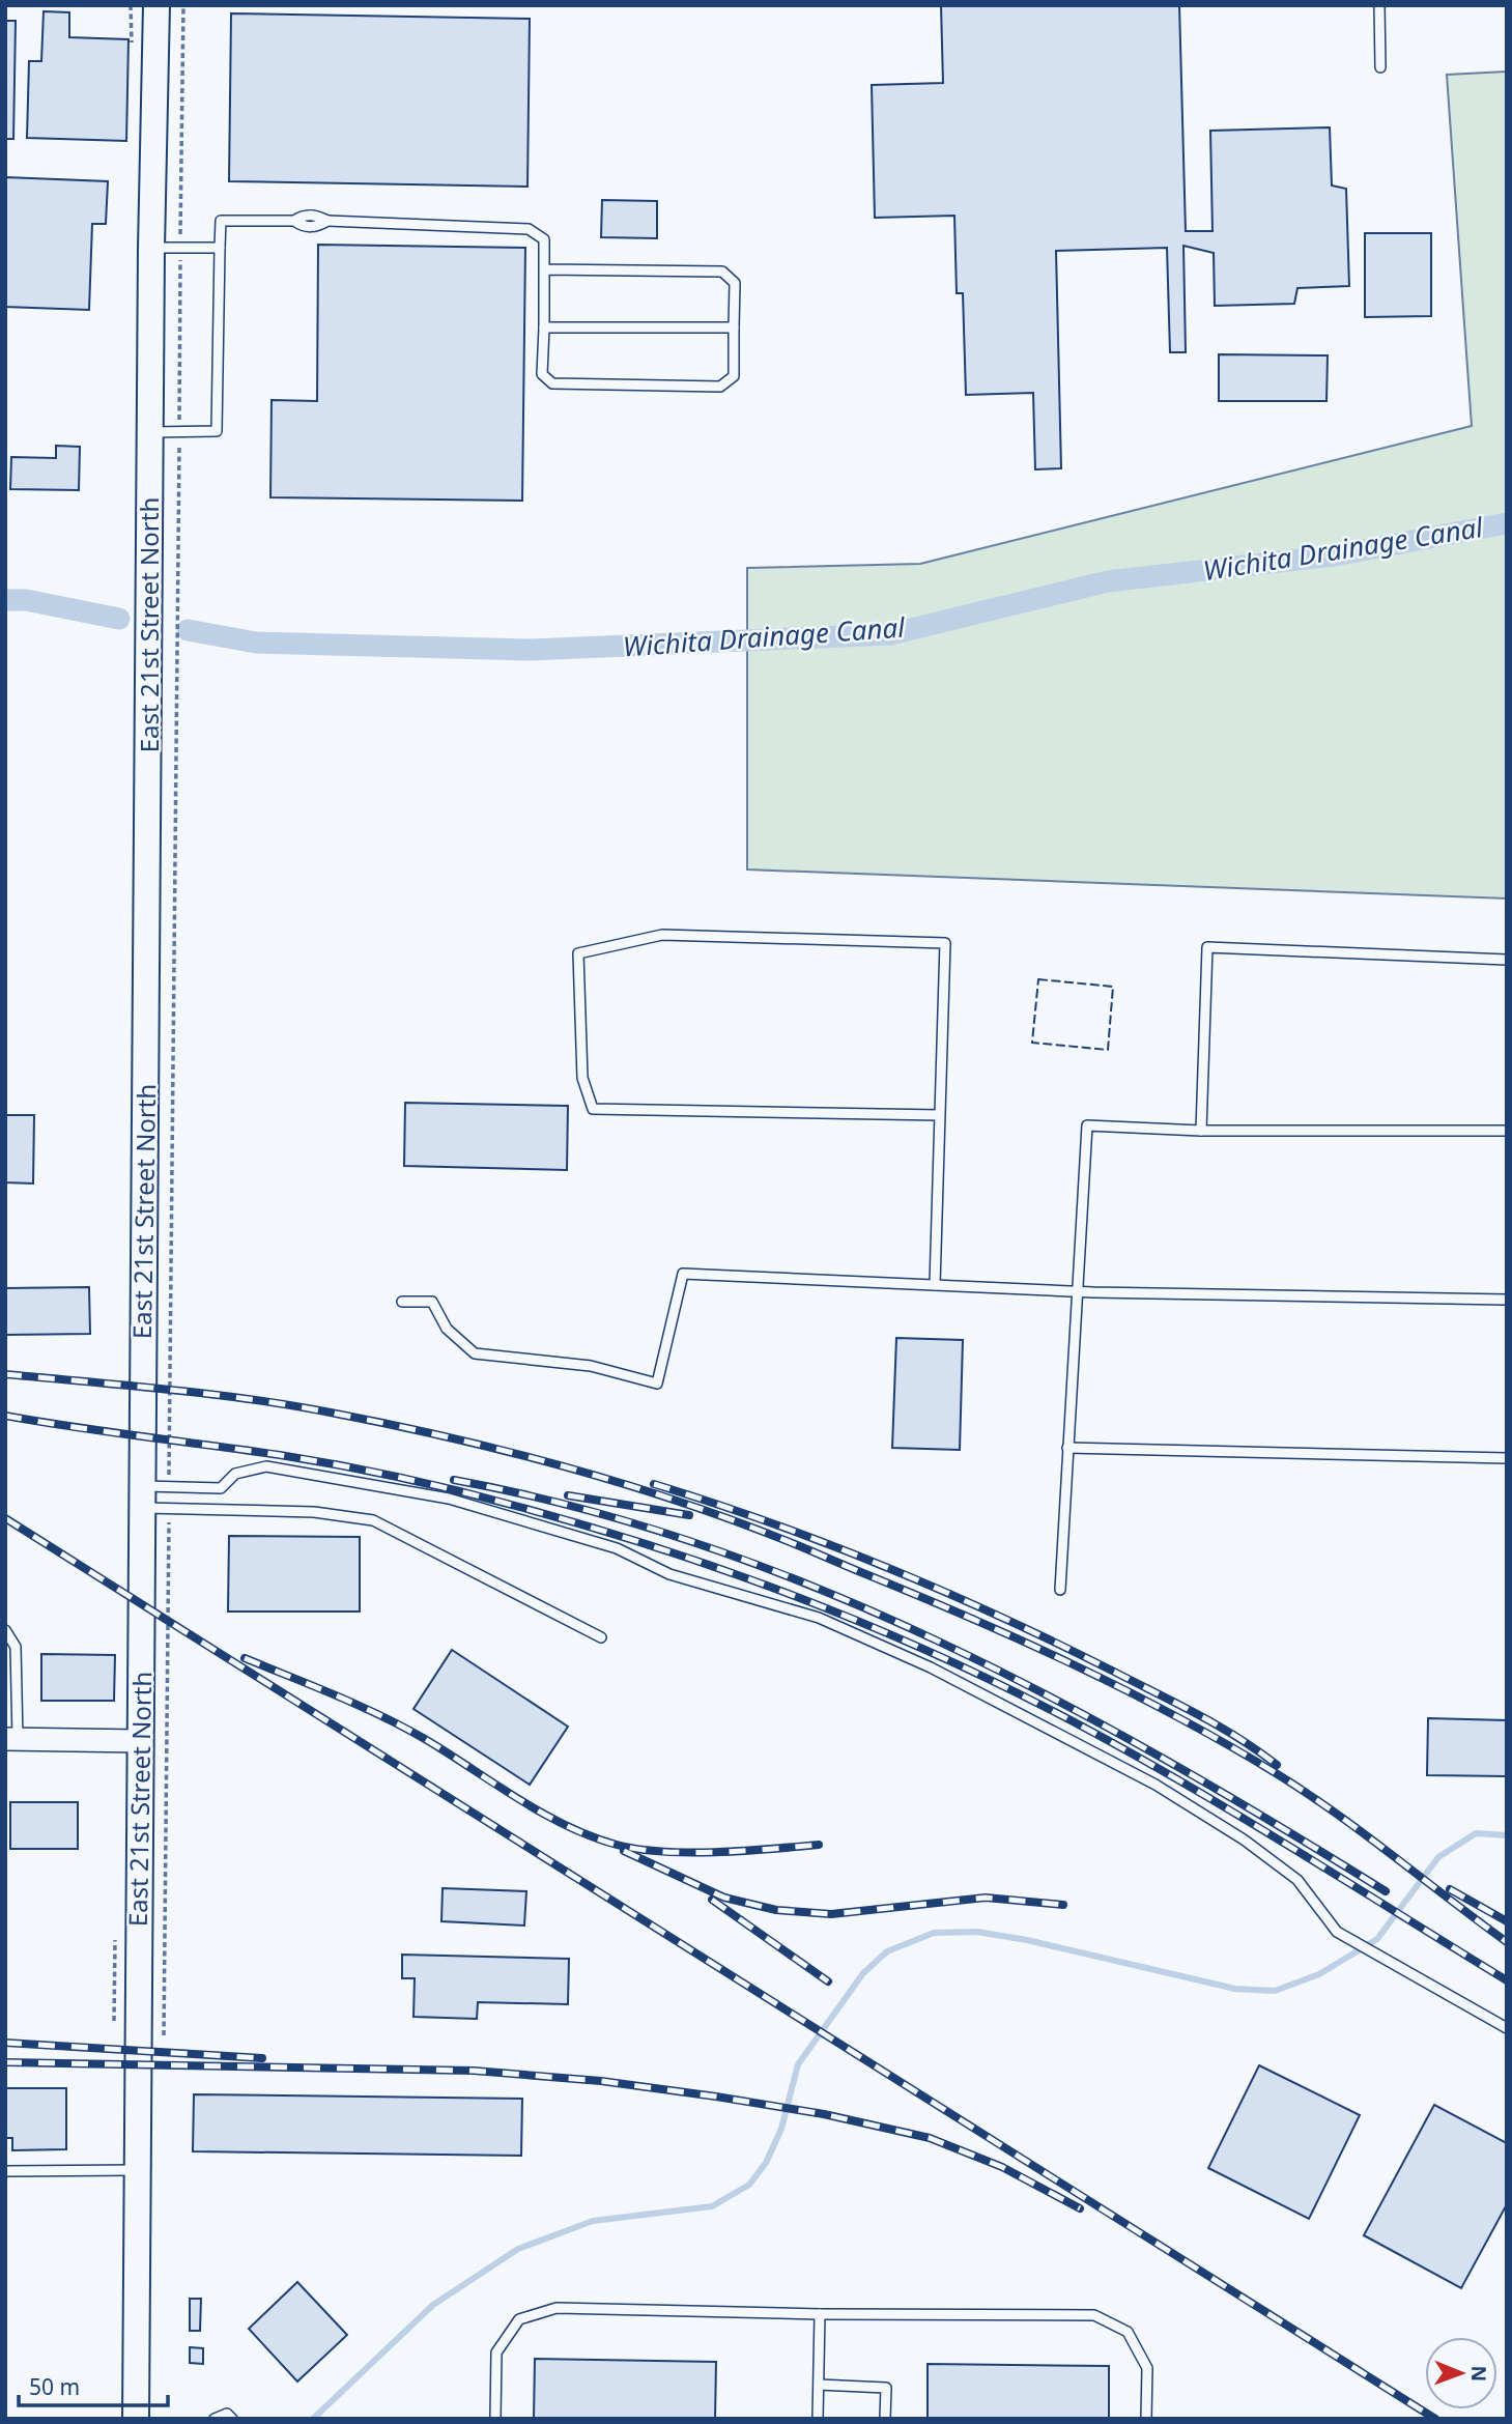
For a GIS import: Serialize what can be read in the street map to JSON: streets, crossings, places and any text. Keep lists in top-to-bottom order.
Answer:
{
  "streets": {
    "main road": ["East 21st Street North"]
  },
  "water": ["Wichita Drainage Canal"],
  "scale_bar": "50 m",
  "north": "right"
}
